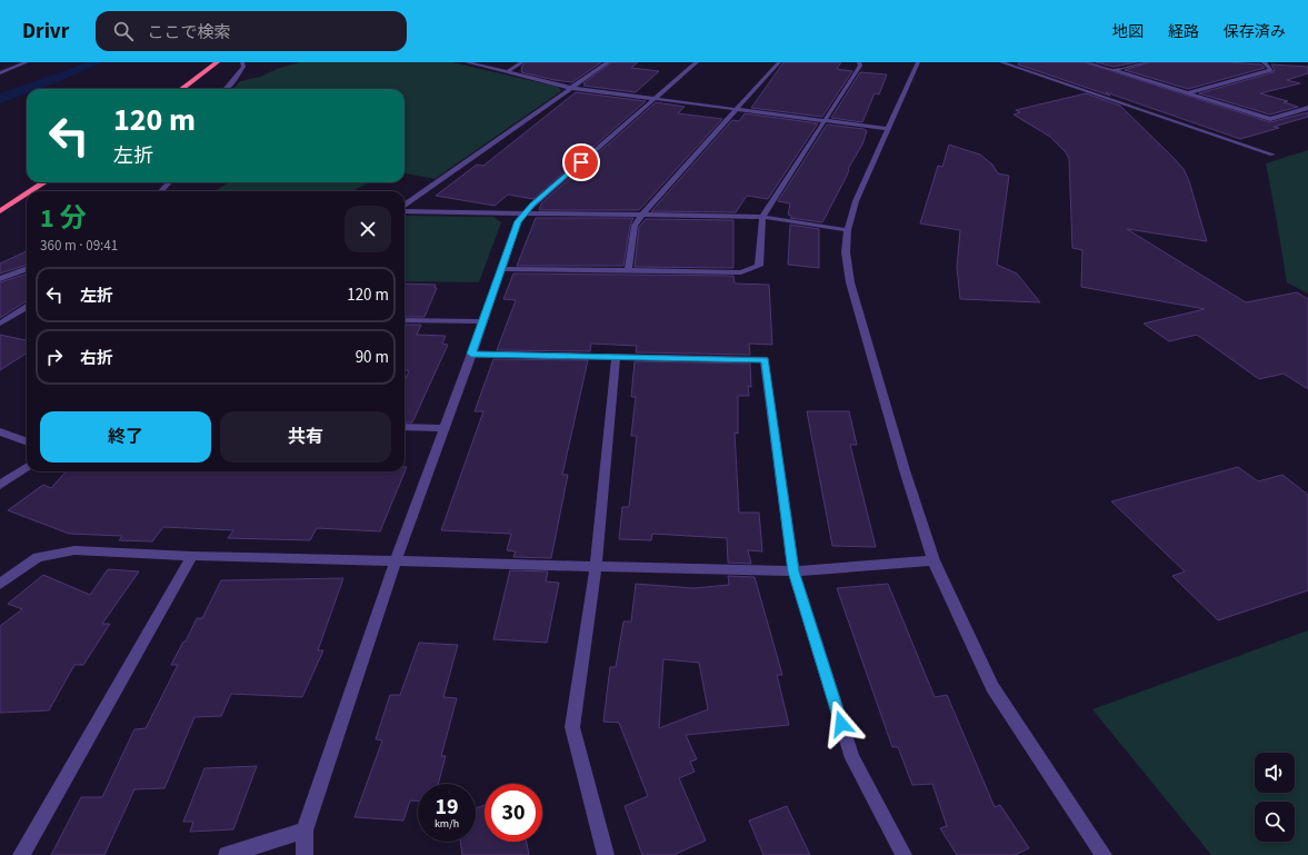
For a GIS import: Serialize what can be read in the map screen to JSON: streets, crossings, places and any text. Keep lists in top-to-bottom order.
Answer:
{
  "page": {
    "header": "Drivr",
    "search": "ここで検索",
    "nav": ["地図", "経路", "保存済み"],
    "turn": ["120 m", "左折"],
    "heading": ["1 分", "360 m · 09:41"],
    "list": [
      {
        "name": "左折",
        "value": "120 m"
      },
      {
        "name": "右折",
        "value": "90 m"
      }
    ],
    "buttons": ["終了", "共有"],
    "speed": "19 km/h",
    "limit": "30"
  }
}
